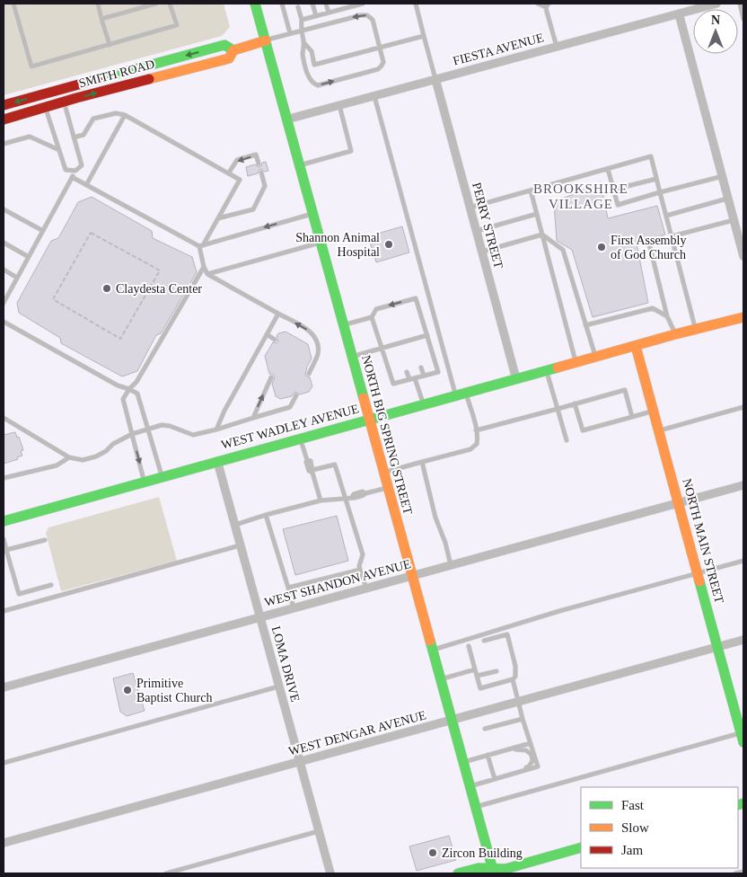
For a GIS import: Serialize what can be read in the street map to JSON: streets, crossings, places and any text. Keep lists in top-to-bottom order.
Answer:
{
  "streets": {
    "main road": [
      "SMITH ROAD",
      "WEST WADLEY AVENUE",
      "NORTH BIG SPRING STREET",
      "NORTH MAIN STREET"
    ],
    "street": [
      "FIESTA AVENUE",
      "PERRY STREET",
      "WEST SHANDON AVENUE",
      "LOMA DRIVE",
      "WEST DENGAR AVENUE"
    ]
  },
  "crossings": [
    ["FIESTA AVENUE", "PERRY STREET"],
    ["FIESTA AVENUE", "NORTH BIG SPRING STREET"],
    ["SMITH ROAD", "NORTH BIG SPRING STREET"],
    ["PERRY STREET", "WEST WADLEY AVENUE"],
    ["WEST WADLEY AVENUE", "NORTH BIG SPRING STREET"],
    ["WEST WADLEY AVENUE", "NORTH MAIN STREET"],
    ["WEST WADLEY AVENUE", "LOMA DRIVE"],
    ["NORTH BIG SPRING STREET", "WEST SHANDON AVENUE"],
    ["NORTH BIG SPRING STREET", "WEST DENGAR AVENUE"],
    ["NORTH MAIN STREET", "WEST SHANDON AVENUE"],
    ["NORTH MAIN STREET", "WEST DENGAR AVENUE"],
    ["WEST SHANDON AVENUE", "LOMA DRIVE"],
    ["LOMA DRIVE", "WEST DENGAR AVENUE"]
  ],
  "districts": ["BROOKSHIRE VILLAGE"],
  "places": [
    "Shannon Animal Hospital",
    "First Assembly of God Church",
    "Claydesta Center",
    "Primitive Baptist Church",
    "Zircon Building"
  ],
  "legend": ["Fast", "Slow", "Jam"],
  "north": "top"
}
